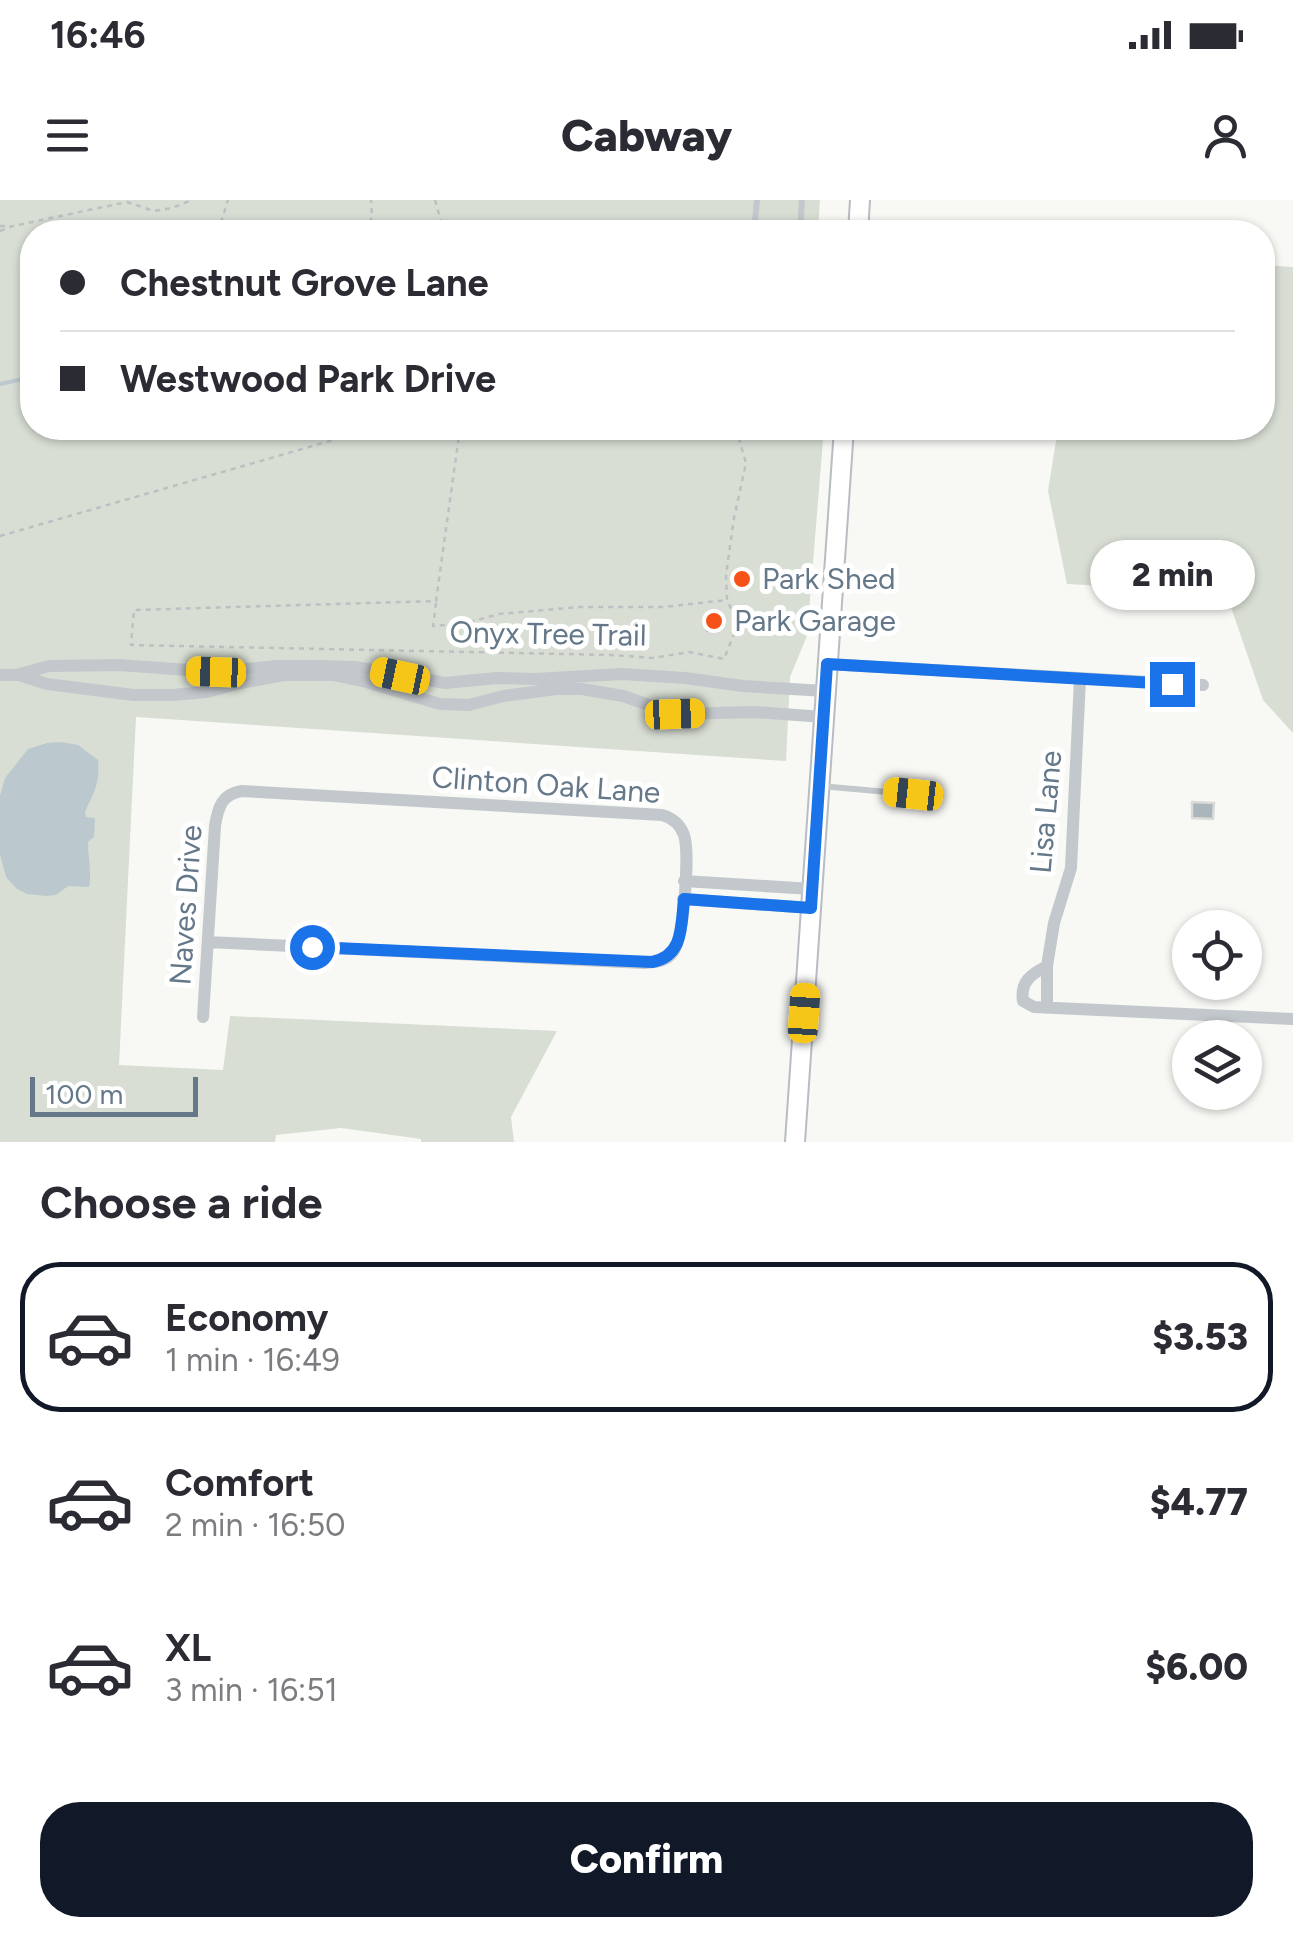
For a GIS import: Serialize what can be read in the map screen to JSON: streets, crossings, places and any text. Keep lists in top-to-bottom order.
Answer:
{
  "streets": {
    "street": ["Clinton Oak Lane", "Lisa Lane", "Naves Drive"],
    "path": ["Onyx Tree Trail"]
  },
  "crossings": [
    ["Clinton Oak Lane", "Naves Drive"]
  ],
  "places": ["Park Shed", "Park Garage"],
  "scale_bar": "100 m",
  "page": {
    "status": "16:46",
    "header": "Cabway",
    "banner": ["Chestnut Grove Lane", "Westwood Park Drive"],
    "bubble": "2 min",
    "scale": "100 m",
    "heading": "Choose a ride",
    "list": [
      {
        "name": "Economy",
        "note": "1 min · 16:49",
        "value": "$3.53"
      },
      {
        "name": "Comfort",
        "note": "2 min · 16:50",
        "value": "$4.77"
      },
      {
        "name": "XL",
        "note": "3 min · 16:51",
        "value": "$6.00"
      }
    ],
    "buttons": "Confirm"
  }
}
